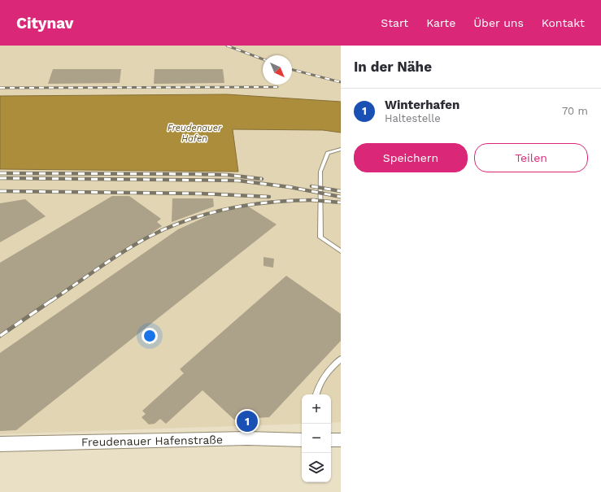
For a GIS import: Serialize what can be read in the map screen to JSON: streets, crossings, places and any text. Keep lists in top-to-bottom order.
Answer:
{
  "streets": {
    "street": ["Freudenauer Hafenstraße"]
  },
  "water": ["Freudenauer Hafen"],
  "north": "bottom right",
  "page": {
    "header": "Citynav",
    "nav": [
      "Start",
      "Karte",
      "Über uns",
      "Kontakt"
    ],
    "heading": "In der Nähe",
    "list": [
      {
        "mark": "1",
        "name": "Winterhafen",
        "note": "Haltestelle",
        "value": "70 m"
      }
    ],
    "buttons": ["Speichern", "Teilen"],
    "map_buttons": ["+", "−"],
    "pins": "1"
  }
}
